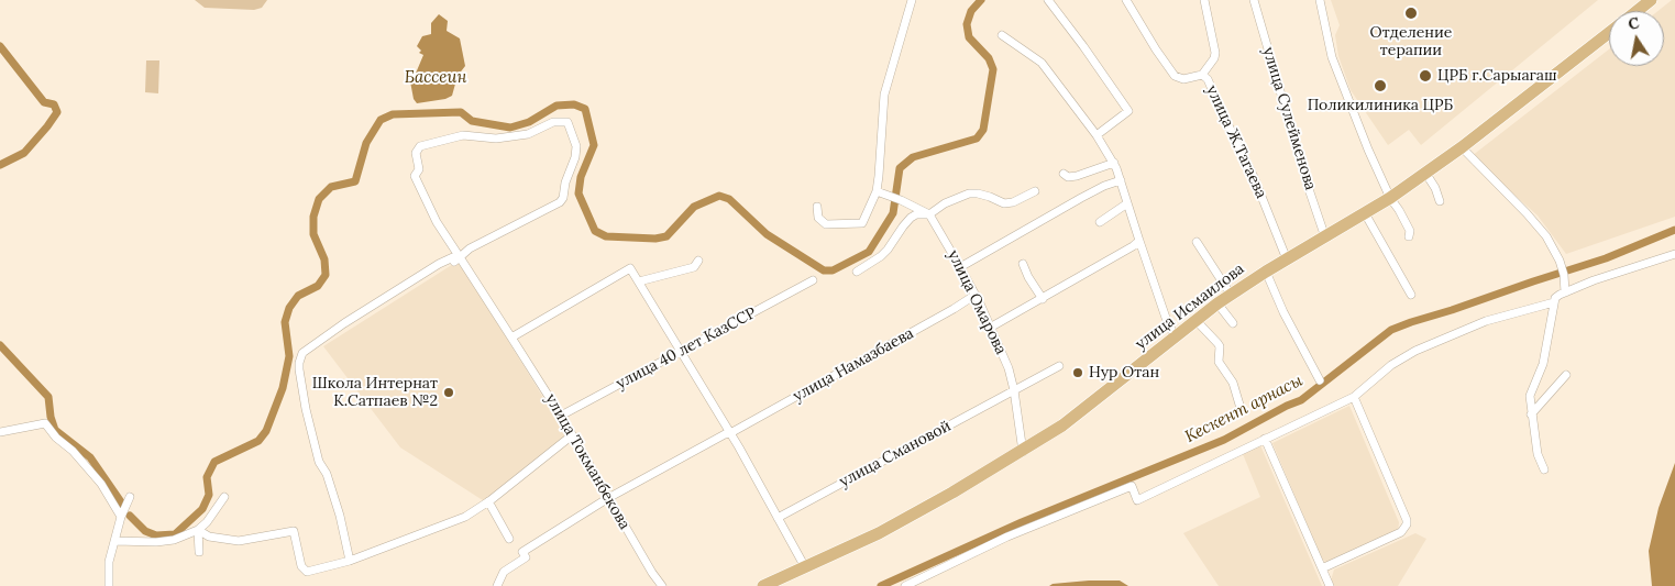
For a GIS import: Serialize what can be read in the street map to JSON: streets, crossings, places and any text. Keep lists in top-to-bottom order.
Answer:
{
  "streets": {
    "main road": ["улица Исмаилова"],
    "street": [
      "улица Сулейменова",
      "улица Ж.Тагаева",
      "улица Омарова",
      "улица 40 лет КазССР",
      "улица Намазбаева",
      "улица Смановой",
      "улица Токманбекова"
    ]
  },
  "crossings": [
    ["улица Сулейменова", "улица Исмаилова"],
    ["улица Ж.Тагаева", "улица Исмаилова"],
    ["улица Омарова", "улица Исмаилова"],
    ["улица Омарова", "улица Намазбаева"],
    ["улица Омарова", "улица Смановой"],
    ["улица 40 лет КазССР", "улица Токманбекова"],
    ["улица Намазбаева", "улица Токманбекова"]
  ],
  "water": ["Бассеин", "Кескент арнасы"],
  "places": [
    "Отделение терапии",
    "ЦРБ г.Сарыагаш",
    "Поликилиника ЦРБ",
    "Нур Отан",
    "Школа Интернат К.Сатпаев №2"
  ],
  "north": "top"
}
